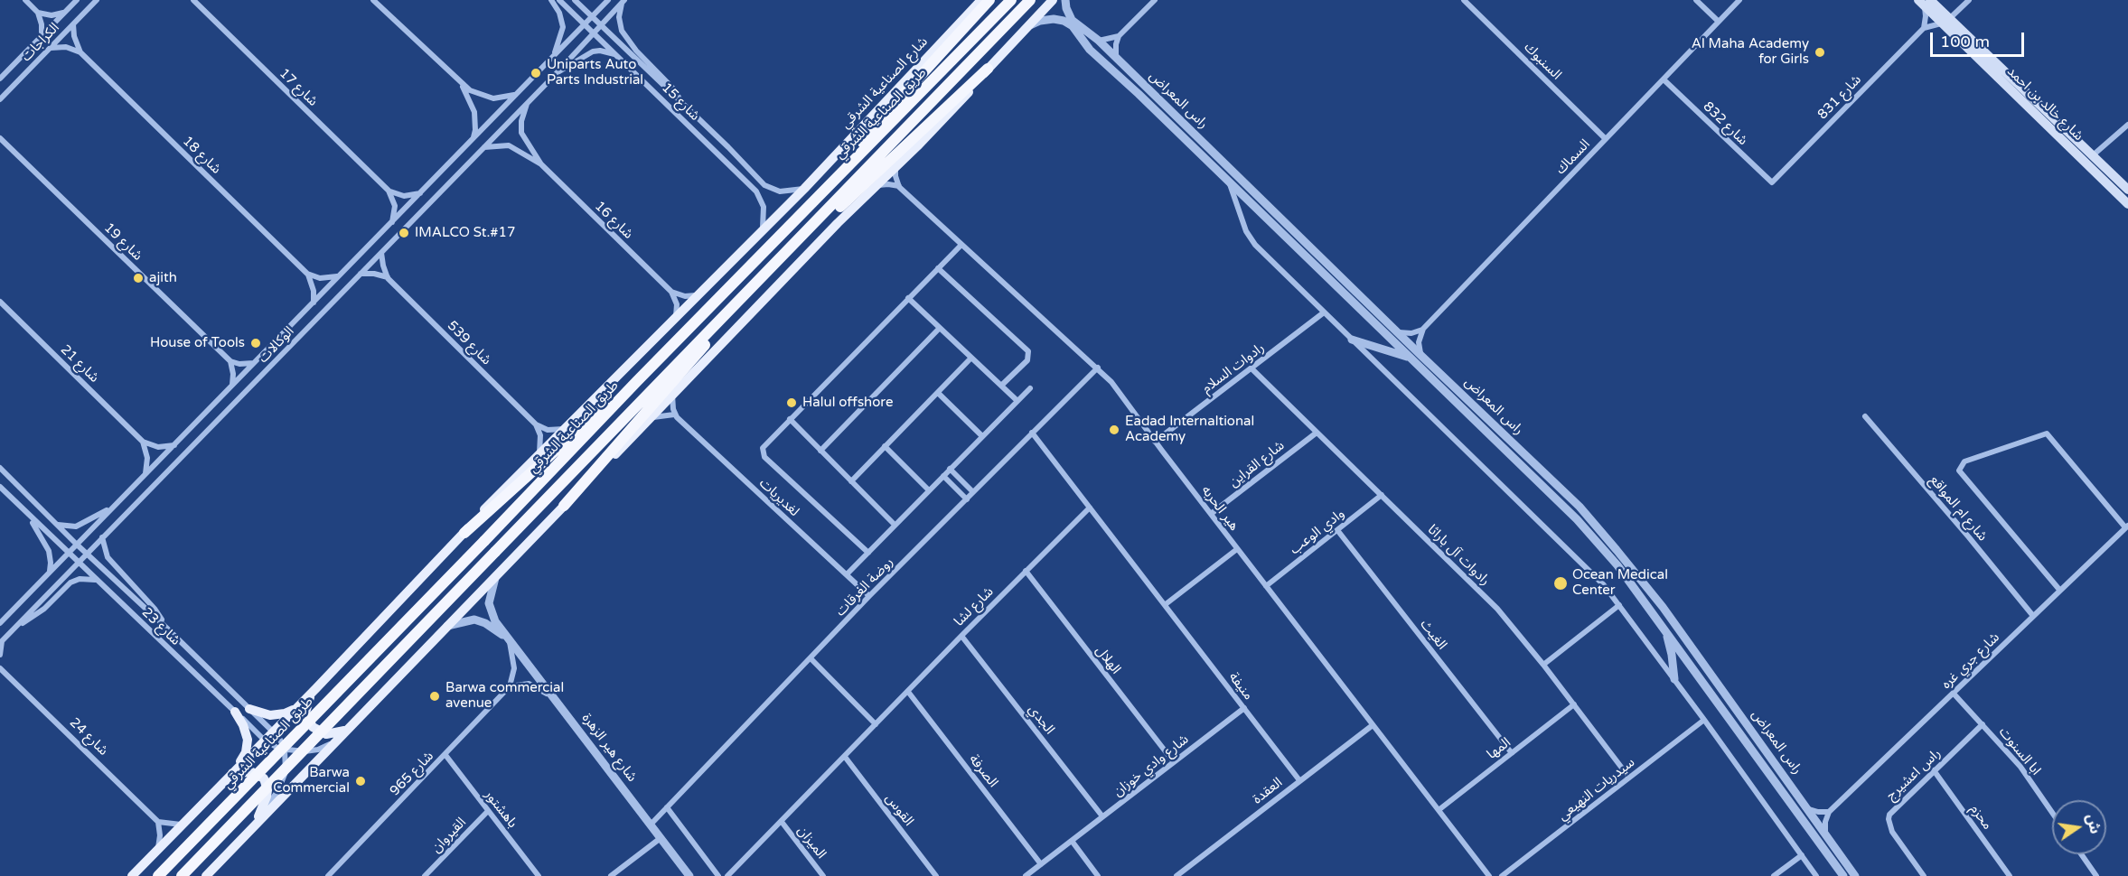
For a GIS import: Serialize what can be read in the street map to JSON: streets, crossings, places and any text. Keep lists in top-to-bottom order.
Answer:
{
  "streets": {
    "highway": ["طريق الصناعية الشرقي"],
    "main road": ["شارع الصناعية الشرقي", "شارع خالد بن احمد"],
    "street": [
      "الكراجات",
      "السنبوك",
      "شارع 17",
      "شارع 831",
      "راس المعراض",
      "شارع 15",
      "شارع 832",
      "شارع 18",
      "السماك",
      "شارع 16",
      "شارع 19",
      "شارع 539",
      "الوكالات",
      "شارع 21",
      "رادوات السلام",
      "شارع القراين",
      "لغديريات",
      "هير الحربه",
      "شارع ام المواقع",
      "وادي الوعب",
      "رادوات آل باراثا",
      "روضة الغرقات",
      "شارع لشا",
      "شارع 23",
      "الغيث",
      "الهلال",
      "شارع جري غره",
      "منيفة",
      "الجدي",
      "شارع 24",
      "شارع هير الزهرة",
      "المها",
      "ابا السنوت",
      "شارع وادي خوزان",
      "الصرفة",
      "شارع 965",
      "راس اعشيرج",
      "سيدريات النهيعي",
      "العقدة",
      "باهشتور",
      "القوس",
      "محزم",
      "القيروان",
      "الميزان"
    ]
  },
  "crossings": [
    ["السنبوك", "السماك"],
    ["شارع الصناعية الشرقي", "شارع 15"],
    ["شارع الصناعية الشرقي", "طريق الصناعية الشرقي"],
    ["شارع 831", "شارع 832"],
    ["راس المعراض", "رادوات السلام"],
    ["راس المعراض", "سيدريات النهيعي"],
    ["شارع 15", "طريق الصناعية الشرقي"],
    ["شارع 15", "الوكالات"],
    ["طريق الصناعية الشرقي", "شارع 23"],
    ["شارع 832", "السماك"],
    ["شارع 16", "الوكالات"],
    ["الوكالات", "شارع 23"],
    ["الوكالات", "شارع 24"],
    ["رادوات السلام", "هير الحربه"],
    ["رادوات السلام", "رادوات آل باراثا"],
    ["شارع القراين", "هير الحربه"],
    ["شارع القراين", "رادوات آل باراثا"],
    ["لغديريات", "روضة الغرقات"],
    ["هير الحربه", "وادي الوعب"],
    ["هير الحربه", "روضة الغرقات"],
    ["هير الحربه", "المها"],
    ["هير الحربه", "العقدة"],
    ["شارع ام المواقع", "شارع جري غره"],
    ["وادي الوعب", "رادوات آل باراثا"],
    ["وادي الوعب", "الغيث"],
    ["رادوات آل باراثا", "المها"],
    ["رادوات آل باراثا", "سيدريات النهيعي"],
    ["روضة الغرقات", "منيفة"],
    ["روضة الغرقات", "شارع هير الزهرة"],
    ["شارع لشا", "الهلال"],
    ["شارع لشا", "منيفة"],
    ["شارع لشا", "الجدي"],
    ["شارع لشا", "الصرفة"],
    ["شارع لشا", "القوس"],
    ["شارع لشا", "الميزان"],
    ["الغيث", "المها"],
    ["الهلال", "شارع وادي خوزان"],
    ["شارع جري غره", "ابا السنوت"],
    ["منيفة", "شارع وادي خوزان"],
    ["منيفة", "العقدة"],
    ["الجدي", "شارع وادي خوزان"],
    ["ابا السنوت", "راس اعشيرج"],
    ["شارع وادي خوزان", "الصرفة"],
    ["شارع 965", "باهشتور"],
    ["راس اعشيرج", "محزم"],
    ["باهشتور", "القيروان"]
  ],
  "places": [
    "Al Maha Academy for Girls",
    "Uniparts Auto Parts Industrial",
    "IMALCO St.#17",
    "ajith",
    "House of Tools",
    "Halul offshore",
    "Eadad Internaltional Academy",
    "Ocean Medical Center",
    "Barwa commercial avenue",
    "Barwa Commercial"
  ],
  "scale_bar": "100 m",
  "north": "right"
}
